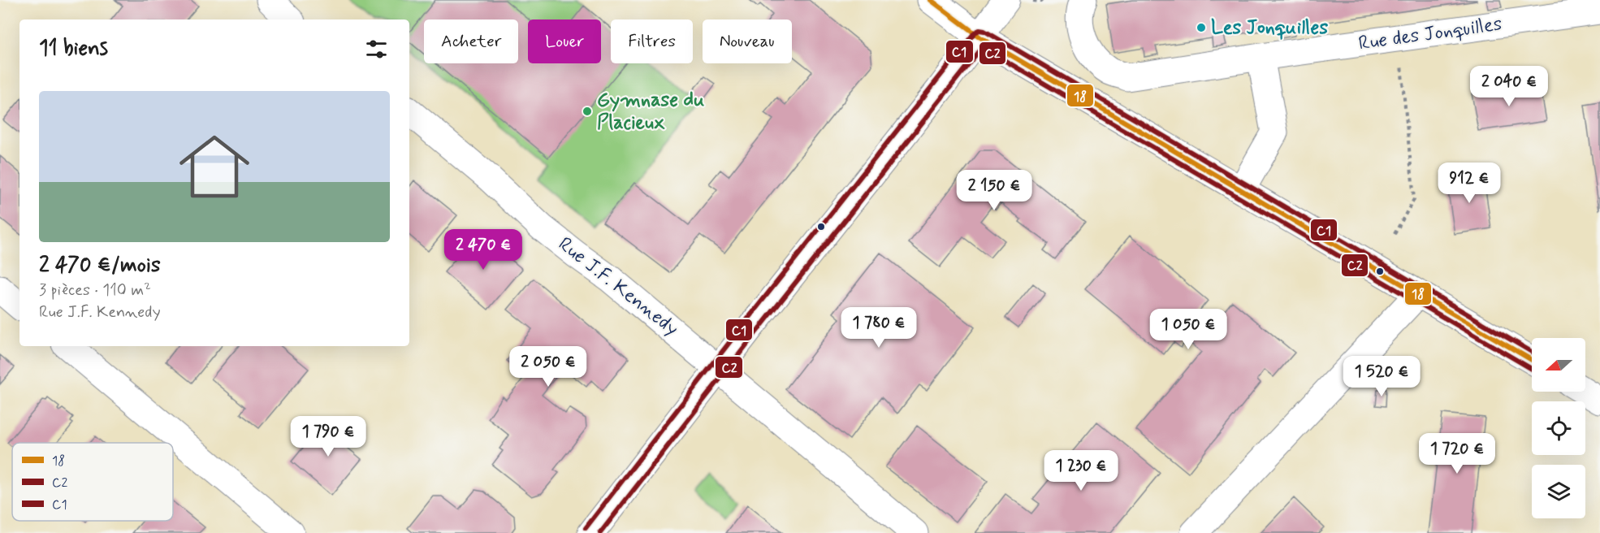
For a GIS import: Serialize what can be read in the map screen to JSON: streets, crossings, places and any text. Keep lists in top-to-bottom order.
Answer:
{
  "streets": {
    "street": ["Rue des Jonquilles", "Rue J.F. Kennedy"]
  },
  "places": ["Les Jonquilles", "Gymnase du Placieux"],
  "lines": ["transit line 18", "transit line C1", "transit line C2"],
  "legend": ["18", "C2", "C1"],
  "north": "left",
  "page": {
    "chip": [
      "Acheter",
      "Louer",
      "Filtres",
      "Nouveau"
    ],
    "heading": "11 biens",
    "price": [
      "2 040 €",
      "912 €",
      "2 150 €",
      "2 470 €",
      "1 780 €",
      "1 050 €",
      "2 050 €",
      "1 520 €",
      "1 790 €",
      "1 720 €",
      "1 230 €"
    ],
    "list": [
      {
        "name": "2 470 €/mois",
        "note": "3 pièces · 110 m² · Rue J.F. Kennedy"
      }
    ]
  }
}
